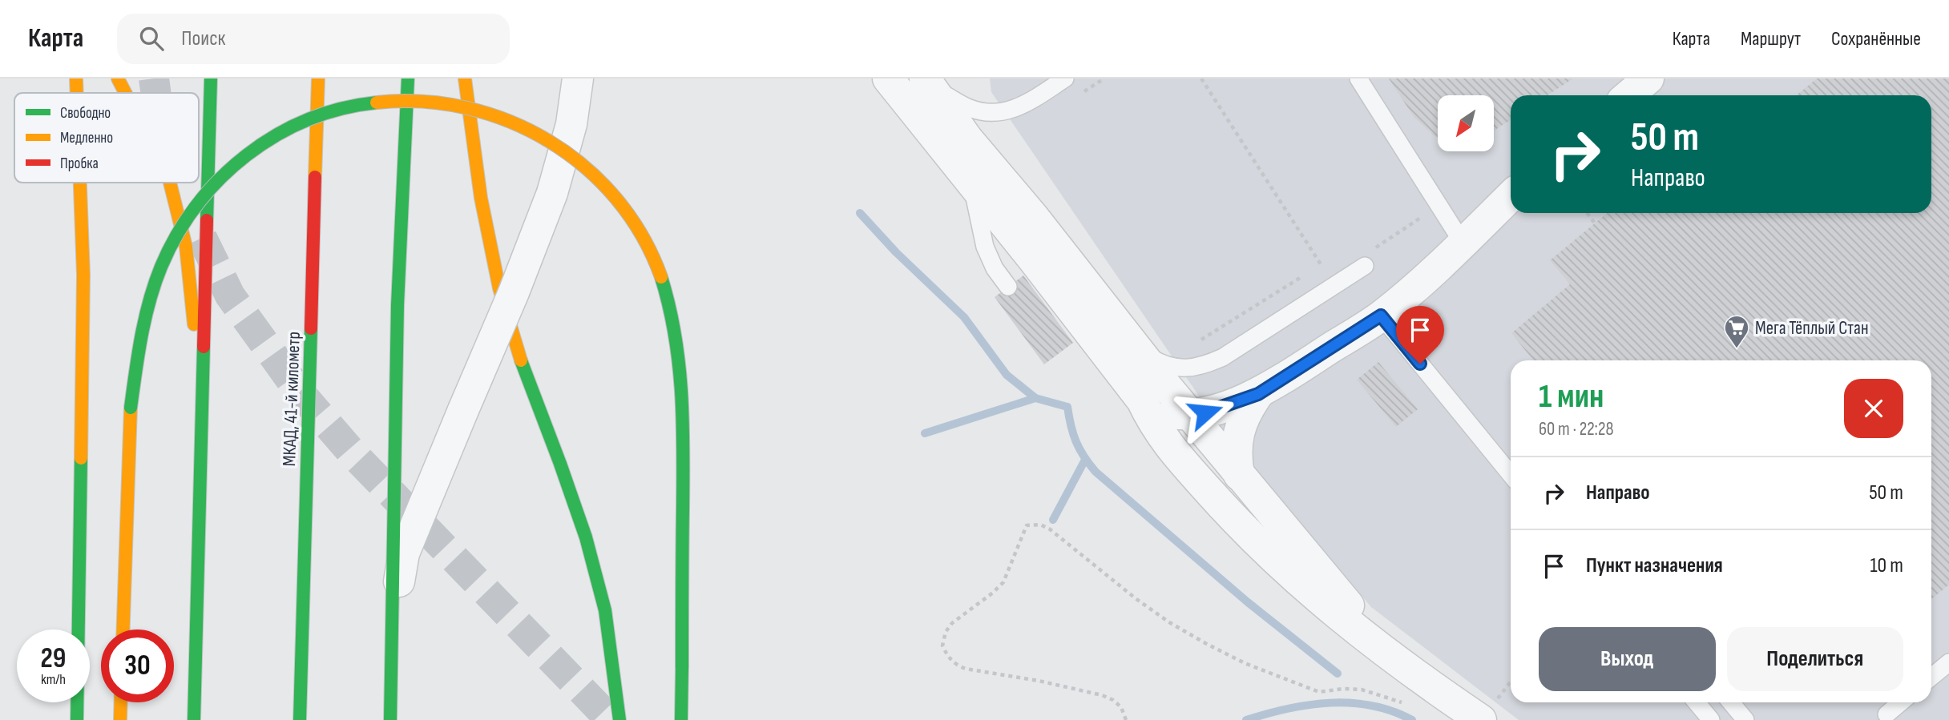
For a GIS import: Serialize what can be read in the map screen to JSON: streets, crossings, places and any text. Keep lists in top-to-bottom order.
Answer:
{
  "streets": {
    "main road": ["МКАД, 41-й километр"]
  },
  "places": {
    "supermarket": ["Мега Тёплый Cтан"]
  },
  "legend": ["Свободно", "Медленно", "Пробка"],
  "north": "bottom left",
  "page": {
    "header": "Карта",
    "search": "Поиск",
    "nav": ["Карта", "Маршрут", "Сохранённые"],
    "turn": ["50 m", "Направо"],
    "heading": ["1 мин", "60 m · 22:28"],
    "list": [
      {
        "name": "Направо",
        "value": "50 m"
      },
      {
        "name": "Пункт назначения",
        "value": "10 m"
      }
    ],
    "buttons": ["Выход", "Поделиться"],
    "speed": "29 km/h",
    "limit": "30"
  }
}
